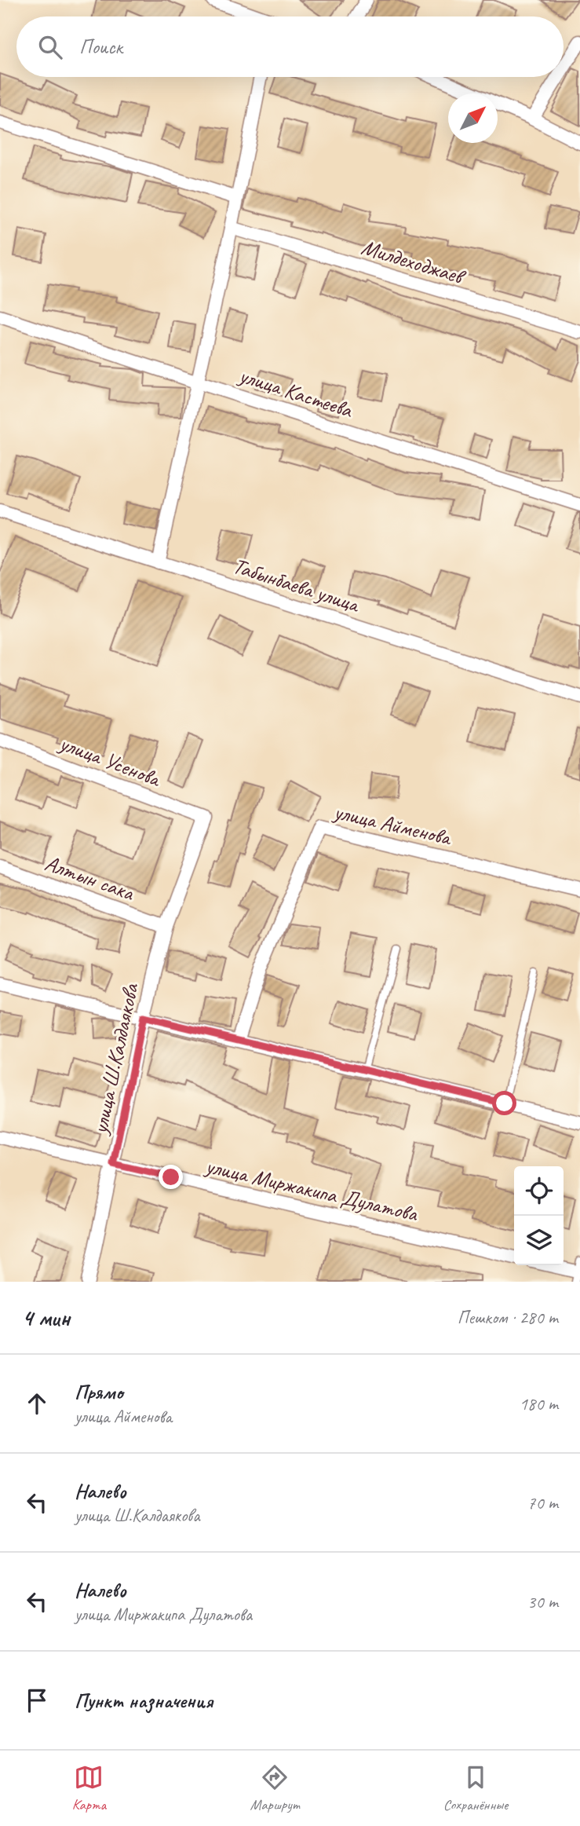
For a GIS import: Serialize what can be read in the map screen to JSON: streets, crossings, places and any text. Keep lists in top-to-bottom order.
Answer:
{
  "streets": {
    "street": [
      "Милдеходжаев",
      "улица Кастеева",
      "Табынбаева улица",
      "улица Усенова",
      "улица Айменова",
      "Алтын сака",
      "улица Ш.Калдаякова",
      "улица Миржакипа Дулатова"
    ]
  },
  "crossings": [
    ["улица Усенова", "улица Ш.Калдаякова"],
    ["Алтын сака", "улица Ш.Калдаякова"],
    ["улица Ш.Калдаякова", "улица Миржакипа Дулатова"]
  ],
  "north": "top right",
  "page": {
    "search": "Поиск",
    "heading": ["4 мин", "Пешком · 280 m"],
    "list": [
      ["Прямо", "улица Айменова", "180 m"],
      ["Налево", "улица Ш.Калдаякова", "70 m"],
      ["Налево", "улица Миржакипа Дулатова", "30 m"],
      "Пункт назначения"
    ],
    "nav": ["Карта", "Маршрут", "Сохранённые"]
  }
}
